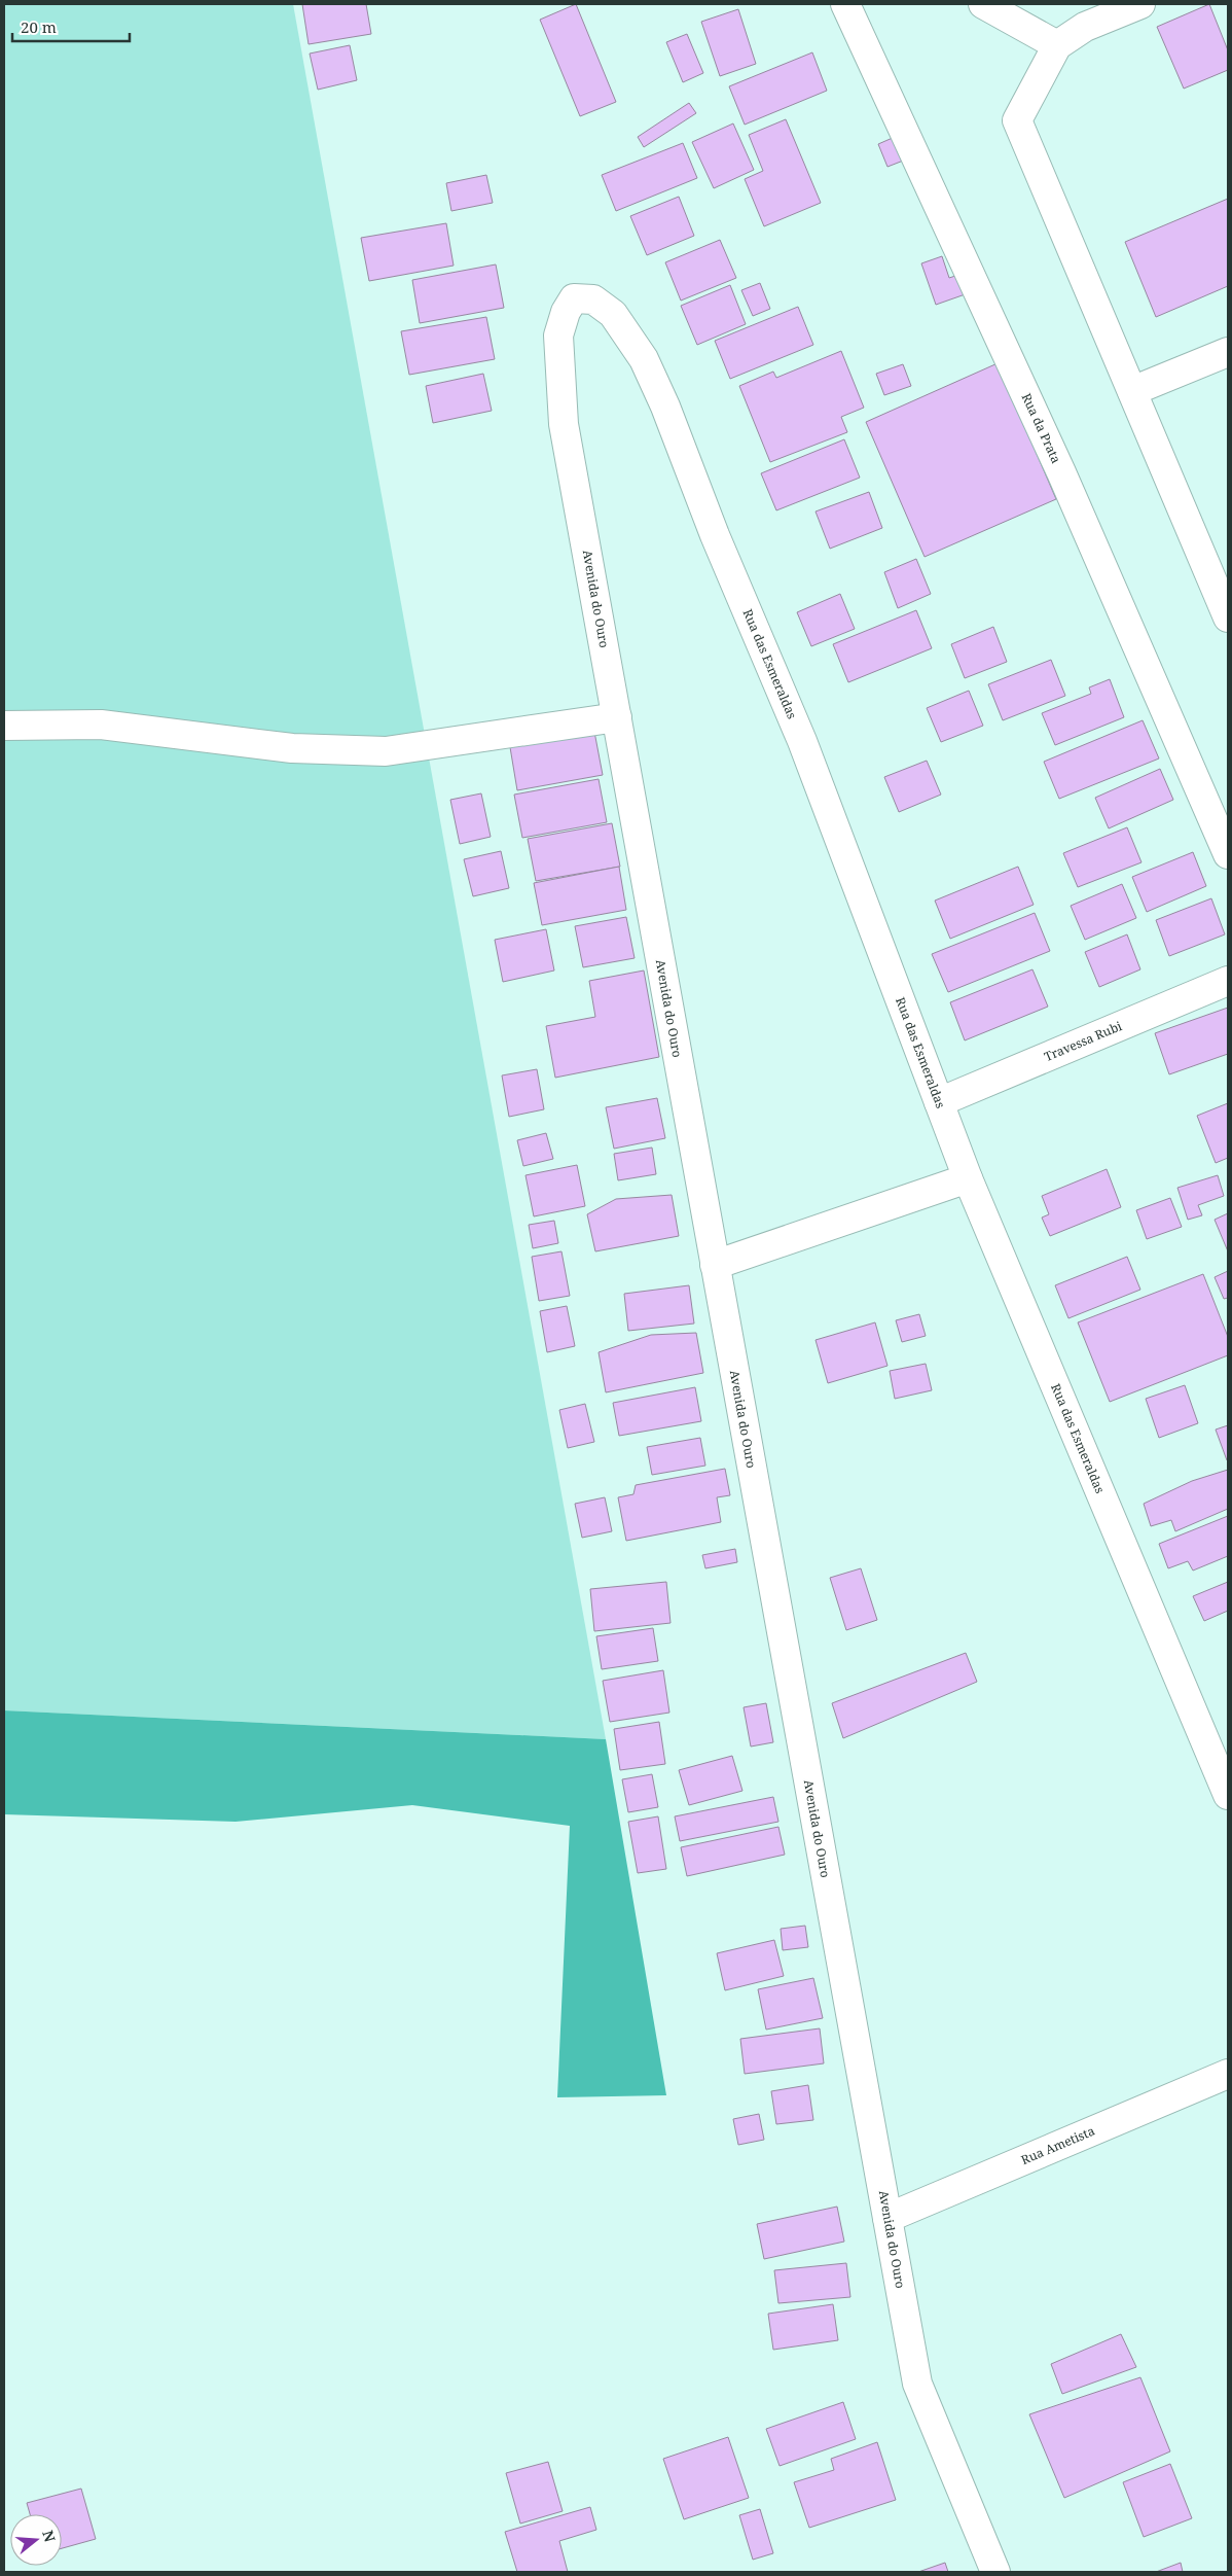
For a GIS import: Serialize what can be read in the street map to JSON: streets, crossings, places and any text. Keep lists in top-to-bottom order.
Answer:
{
  "streets": {
    "street": [
      "Rua da Prata",
      "Avenida do Ouro",
      "Rua das Esmeraldas",
      "Travessa Rubi",
      "Rua Ametista"
    ]
  },
  "crossings": [
    ["Avenida do Ouro", "Rua das Esmeraldas"],
    ["Avenida do Ouro", "Rua Ametista"],
    ["Rua das Esmeraldas", "Travessa Rubi"]
  ],
  "scale_bar": "20 m",
  "north": "right"
}
